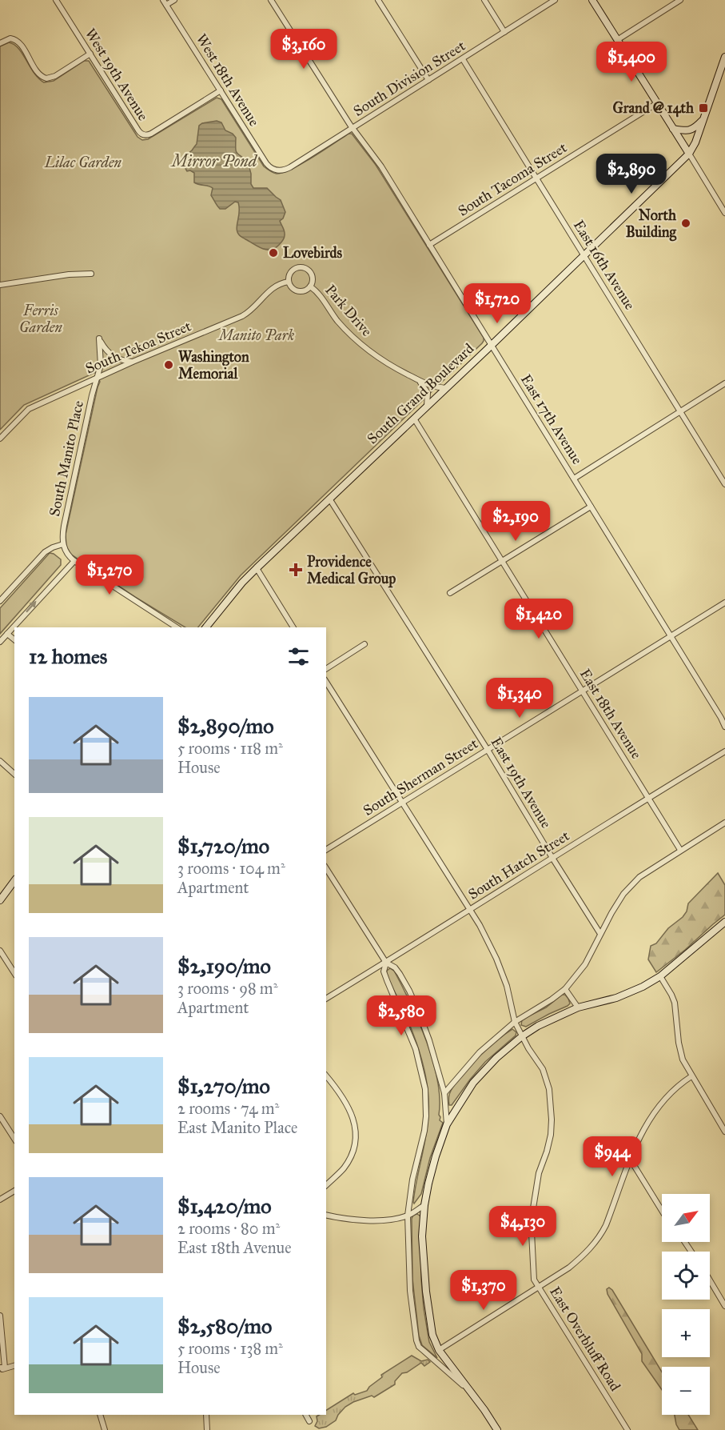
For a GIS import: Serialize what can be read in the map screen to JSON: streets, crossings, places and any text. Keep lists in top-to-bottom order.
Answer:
{
  "streets": {
    "street": [
      "West 19th Avenue",
      "South Division Street",
      "West 18th Avenue",
      "South Tacoma Street",
      "East 16th Avenue",
      "Park Drive",
      "South Tekoa Street",
      "South Grand Boulevard",
      "East 17th Avenue",
      "South Manito Place",
      "East 18th Avenue",
      "South Sherman Street",
      "East 19th Avenue",
      "South Hatch Street",
      "East Overbluff Road"
    ]
  },
  "crossings": [
    ["West 19th Avenue", "West 18th Avenue"],
    ["South Division Street", "West 18th Avenue"],
    ["South Division Street", "East 16th Avenue"],
    ["South Division Street", "East 17th Avenue"],
    ["South Tacoma Street", "East 16th Avenue"],
    ["South Tacoma Street", "East 17th Avenue"],
    ["East 16th Avenue", "South Grand Boulevard"],
    ["Park Drive", "South Tekoa Street"],
    ["Park Drive", "South Grand Boulevard"],
    ["South Tekoa Street", "South Manito Place"],
    ["South Grand Boulevard", "East 17th Avenue"],
    ["South Grand Boulevard", "East 18th Avenue"],
    ["South Grand Boulevard", "East 19th Avenue"],
    ["East 17th Avenue", "South Sherman Street"],
    ["East 18th Avenue", "South Sherman Street"],
    ["East 18th Avenue", "South Hatch Street"],
    ["South Sherman Street", "East 19th Avenue"],
    ["South Sherman Street", "East Overbluff Road"],
    ["East 19th Avenue", "South Hatch Street"],
    ["South Hatch Street", "East Overbluff Road"]
  ],
  "water": ["Mirror Pond"],
  "parks": ["Lilac Garden", "Ferris Garden", "Manito Park"],
  "places": {
    "transit": ["Grand @ 14th"],
    "other": ["North Building", "Lovebirds", "Washington Memorial"],
    "health": ["Providence Medical Group"]
  },
  "north": "top right",
  "page": {
    "price": [
      "$3,160",
      "$1,400",
      "$2,890",
      "$1,720",
      "$2,190",
      "$1,270",
      "$1,420",
      "$1,340",
      "$2,580",
      "$944",
      "$4,130",
      "$1,370"
    ],
    "heading": "12 homes",
    "list": [
      {
        "name": "$2,890/mo",
        "note": "5 rooms · 118 m² · House"
      },
      {
        "name": "$1,720/mo",
        "note": "3 rooms · 104 m² · Apartment"
      },
      {
        "name": "$2,190/mo",
        "note": "3 rooms · 98 m² · Apartment"
      },
      {
        "name": "$1,270/mo",
        "note": "2 rooms · 74 m² · East Manito Place"
      },
      {
        "name": "$1,420/mo",
        "note": "2 rooms · 80 m² · East 18th Avenue"
      },
      {
        "name": "$2,580/mo",
        "note": "5 rooms · 138 m² · House"
      }
    ],
    "map_buttons": ["+", "−"]
  }
}
